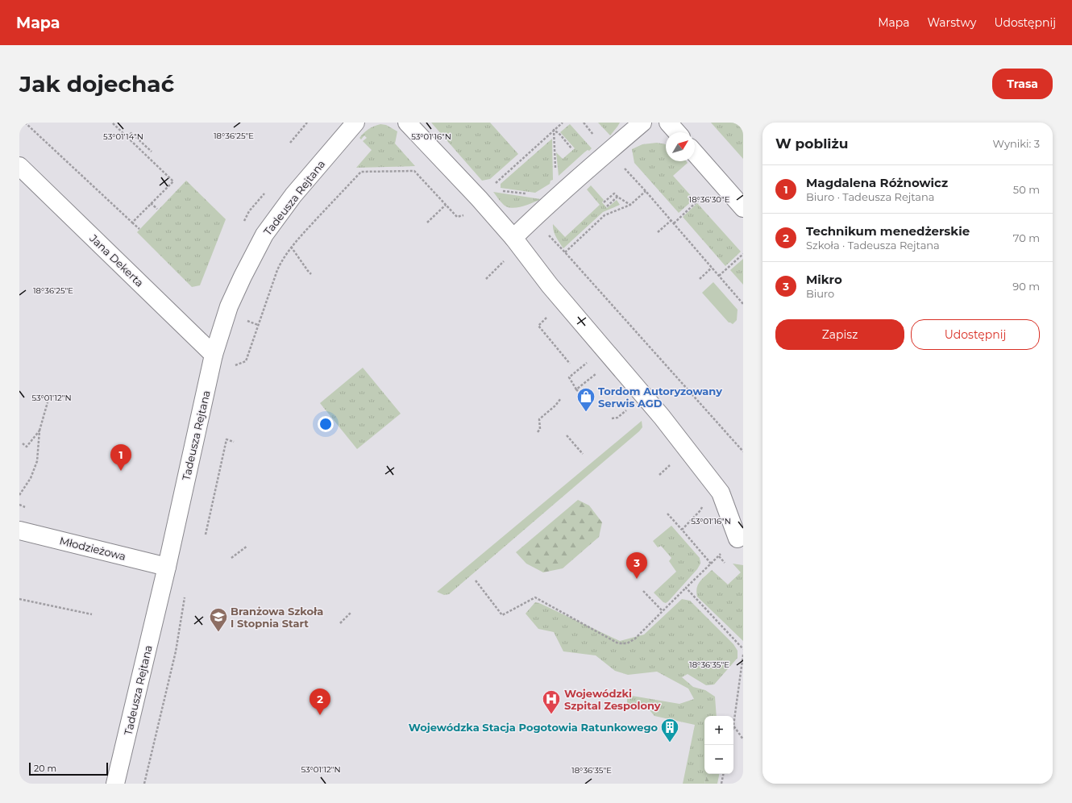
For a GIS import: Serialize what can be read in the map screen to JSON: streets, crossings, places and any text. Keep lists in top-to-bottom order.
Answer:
{
  "streets": {
    "street": ["Tadeusza Rejtana", "Jana Dekerta", "Młodzieżowa"]
  },
  "crossings": [
    ["Tadeusza Rejtana", "Jana Dekerta"],
    ["Tadeusza Rejtana", "Młodzieżowa"]
  ],
  "places": {
    "shop": ["Tordom Autoryzowany Serwis AGD"],
    "school or university": ["Branżowa Szkoła I Stopnia Start"],
    "hospital": ["Wojewódzki Szpital Zespolony"],
    "building": ["Wojewódzka Stacja Pogotowia Ratunkowego"]
  },
  "scale_bar": "20 m",
  "north": "top right",
  "page": {
    "header": "Mapa",
    "nav": ["Mapa", "Warstwy", "Udostępnij"],
    "buttons": [
      "Trasa",
      ["Zapisz", "Udostępnij"]
    ],
    "title": "Jak dojechać",
    "heading": ["W pobliżu", "Wyniki: 3"],
    "list": [
      {
        "mark": "1",
        "name": "Magdalena Różnowicz",
        "note": "Biuro · Tadeusza Rejtana",
        "value": "50 m"
      },
      {
        "mark": "2",
        "name": "Technikum menedżerskie",
        "note": "Szkoła · Tadeusza Rejtana",
        "value": "70 m"
      },
      {
        "mark": "3",
        "name": "Mikro",
        "note": "Biuro",
        "value": "90 m"
      }
    ],
    "pins": ["1", "3", "2"],
    "map_buttons": ["+", "−"],
    "scale": "20 m"
  },
  "coordinates": [
    "18°36'25\"E",
    "53°01'16\"N",
    "53°01'14\"N",
    "18°36'30\"E",
    "53°01'12\"N",
    "18°36'35\"E"
  ]
}
